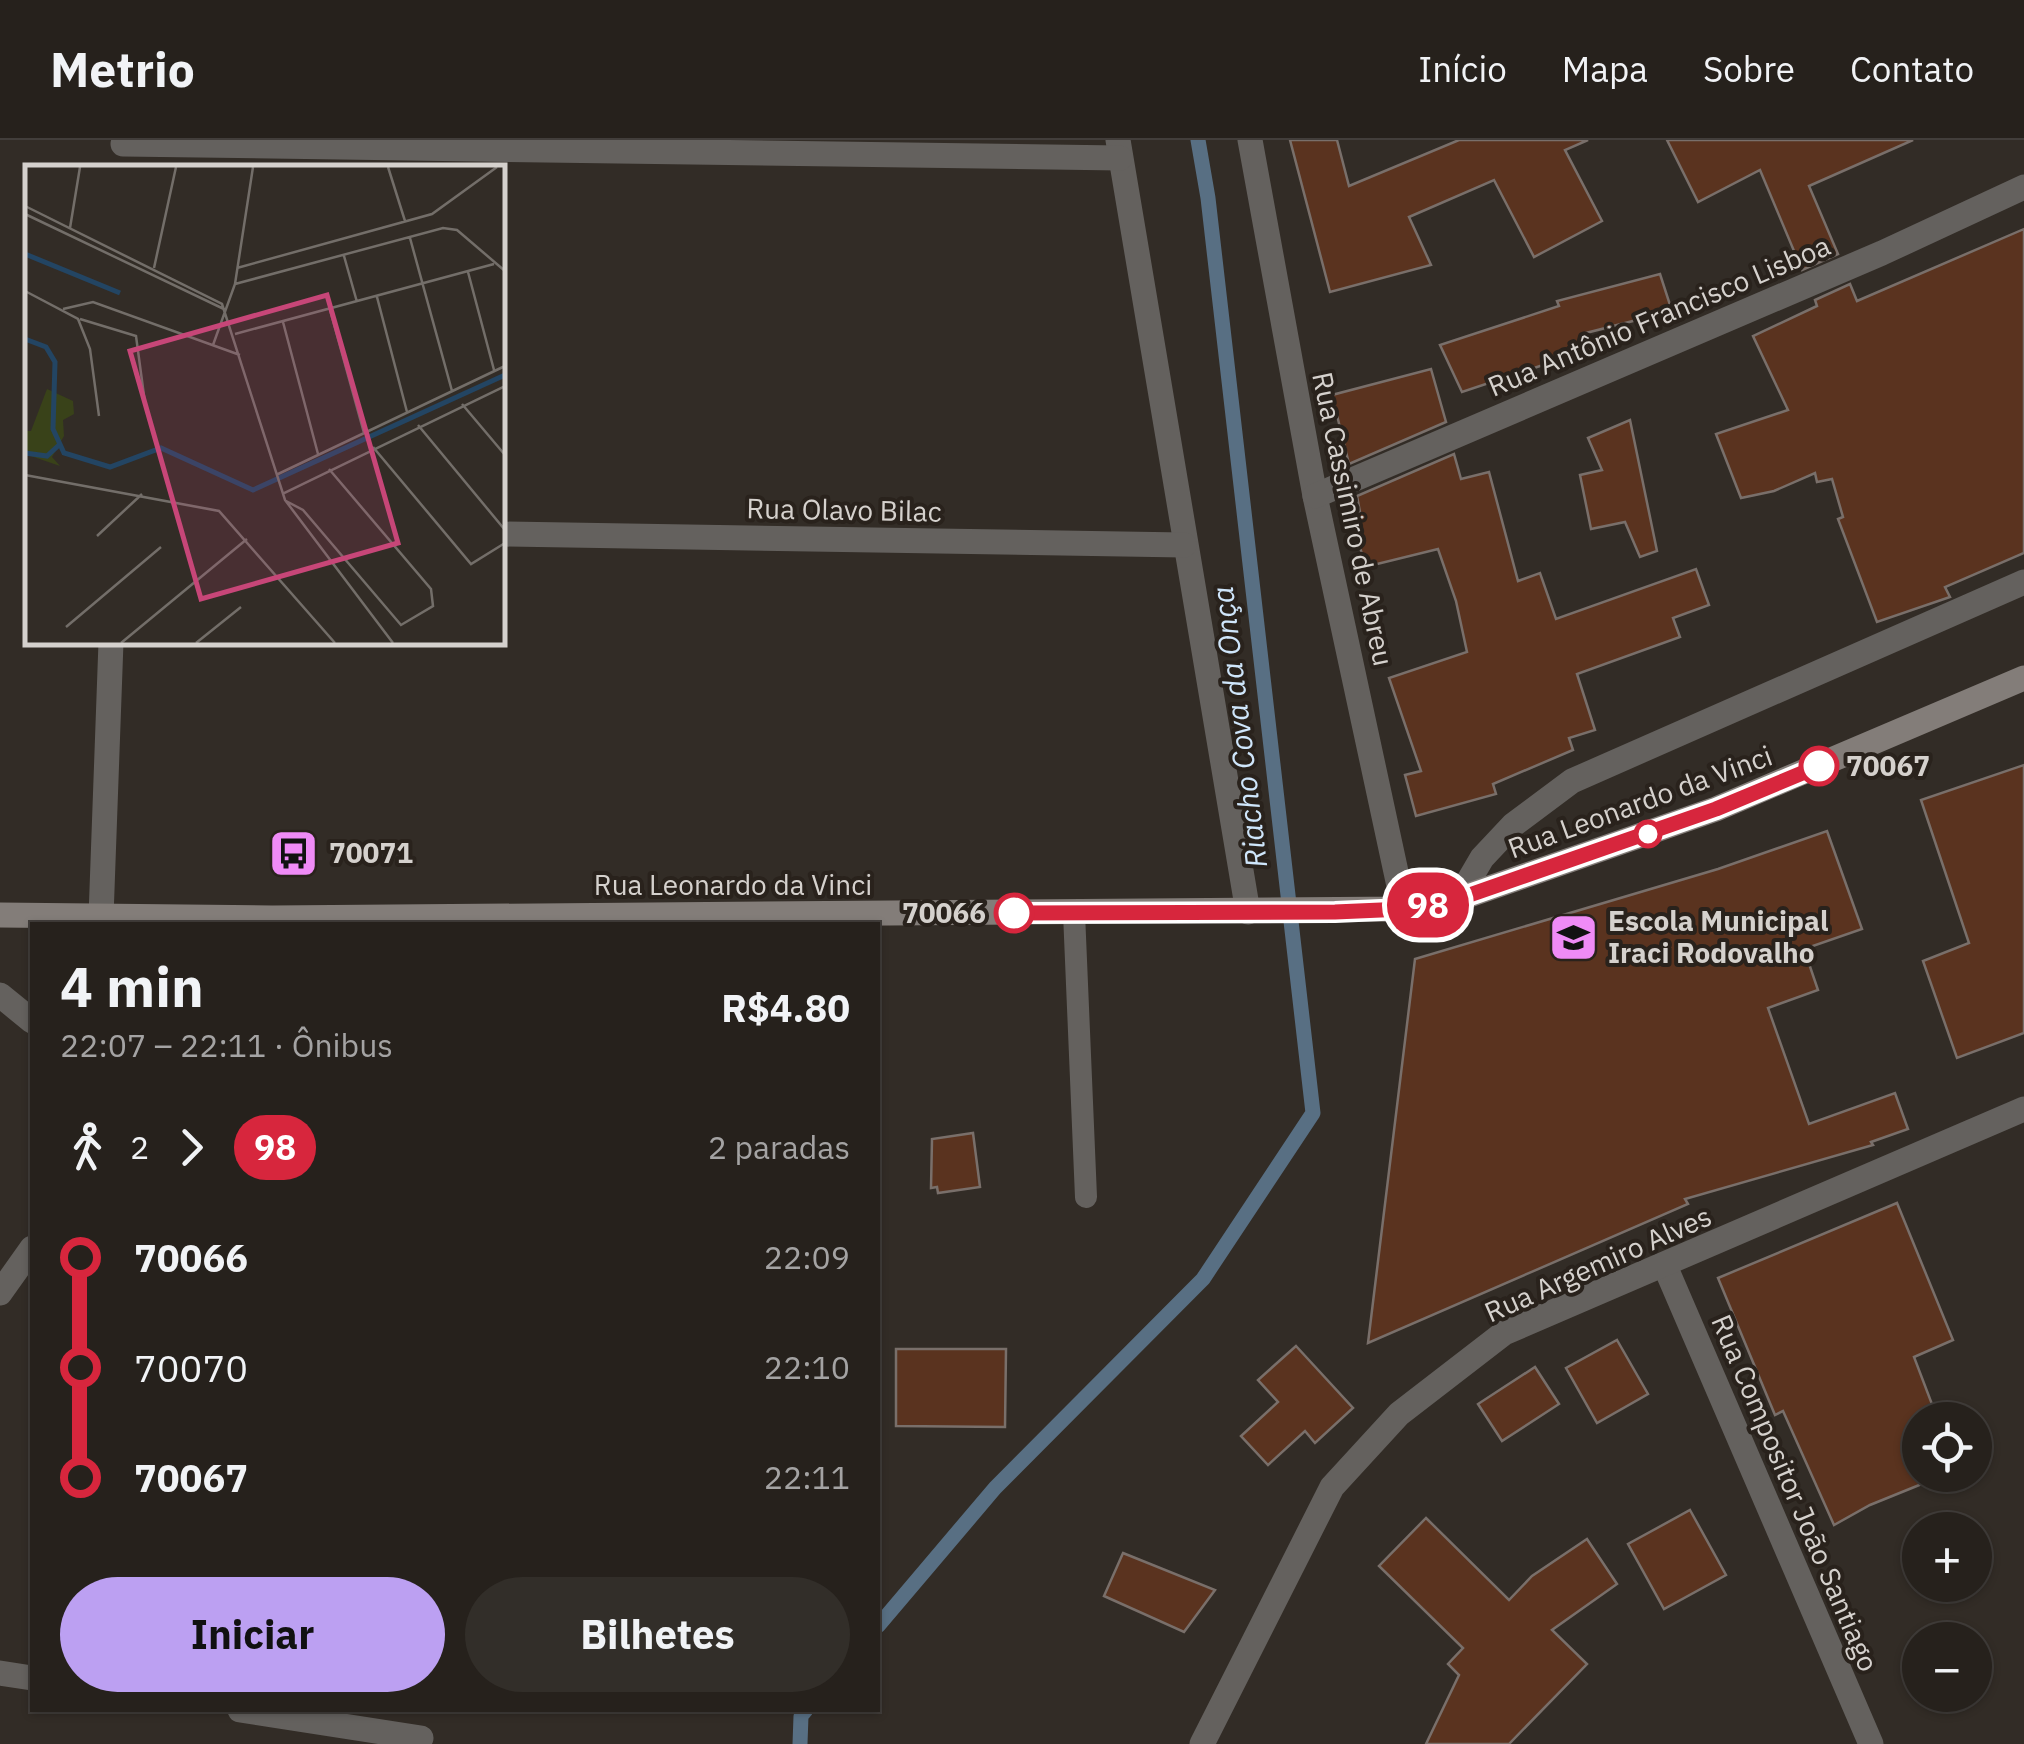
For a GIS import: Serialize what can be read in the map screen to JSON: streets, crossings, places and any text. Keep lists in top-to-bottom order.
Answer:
{
  "streets": {
    "street": [
      "Rua Antônio Francisco Lisboa",
      "Rua Olavo Bilac",
      "Rua Cassimiro de Abreu",
      "Rua Leonardo da Vinci",
      "Rua Argemiro Alves",
      "Rua Compositor João Santiago"
    ]
  },
  "crossings": [
    ["Rua Antônio Francisco Lisboa", "Rua Cassimiro de Abreu"],
    ["Rua Cassimiro de Abreu", "Rua Leonardo da Vinci"],
    ["Rua Argemiro Alves", "Rua Compositor João Santiago"]
  ],
  "water": ["Riacho Cova da Onça"],
  "places": {
    "other": ["70067", "70066"],
    "bus stop": ["70071"],
    "school or university": ["Escola Municipal Iraci Rodovalho"]
  },
  "lines": ["bus line 98"],
  "page": {
    "header": "Metrio",
    "nav": [
      "Início",
      "Mapa",
      "Sobre",
      "Contato"
    ],
    "on_map": "98",
    "heading": ["4 min", "22:07 – 22:11 · Ônibus", "R$4.80"],
    "legs": ["2", "98", "2 paradas"],
    "list": [
      {
        "name": "70066",
        "value": "22:09"
      },
      {
        "name": "70070",
        "value": "22:10"
      },
      {
        "name": "70067",
        "value": "22:11"
      }
    ],
    "map_buttons": ["+", "−"],
    "buttons": ["Iniciar", "Bilhetes"]
  }
}
